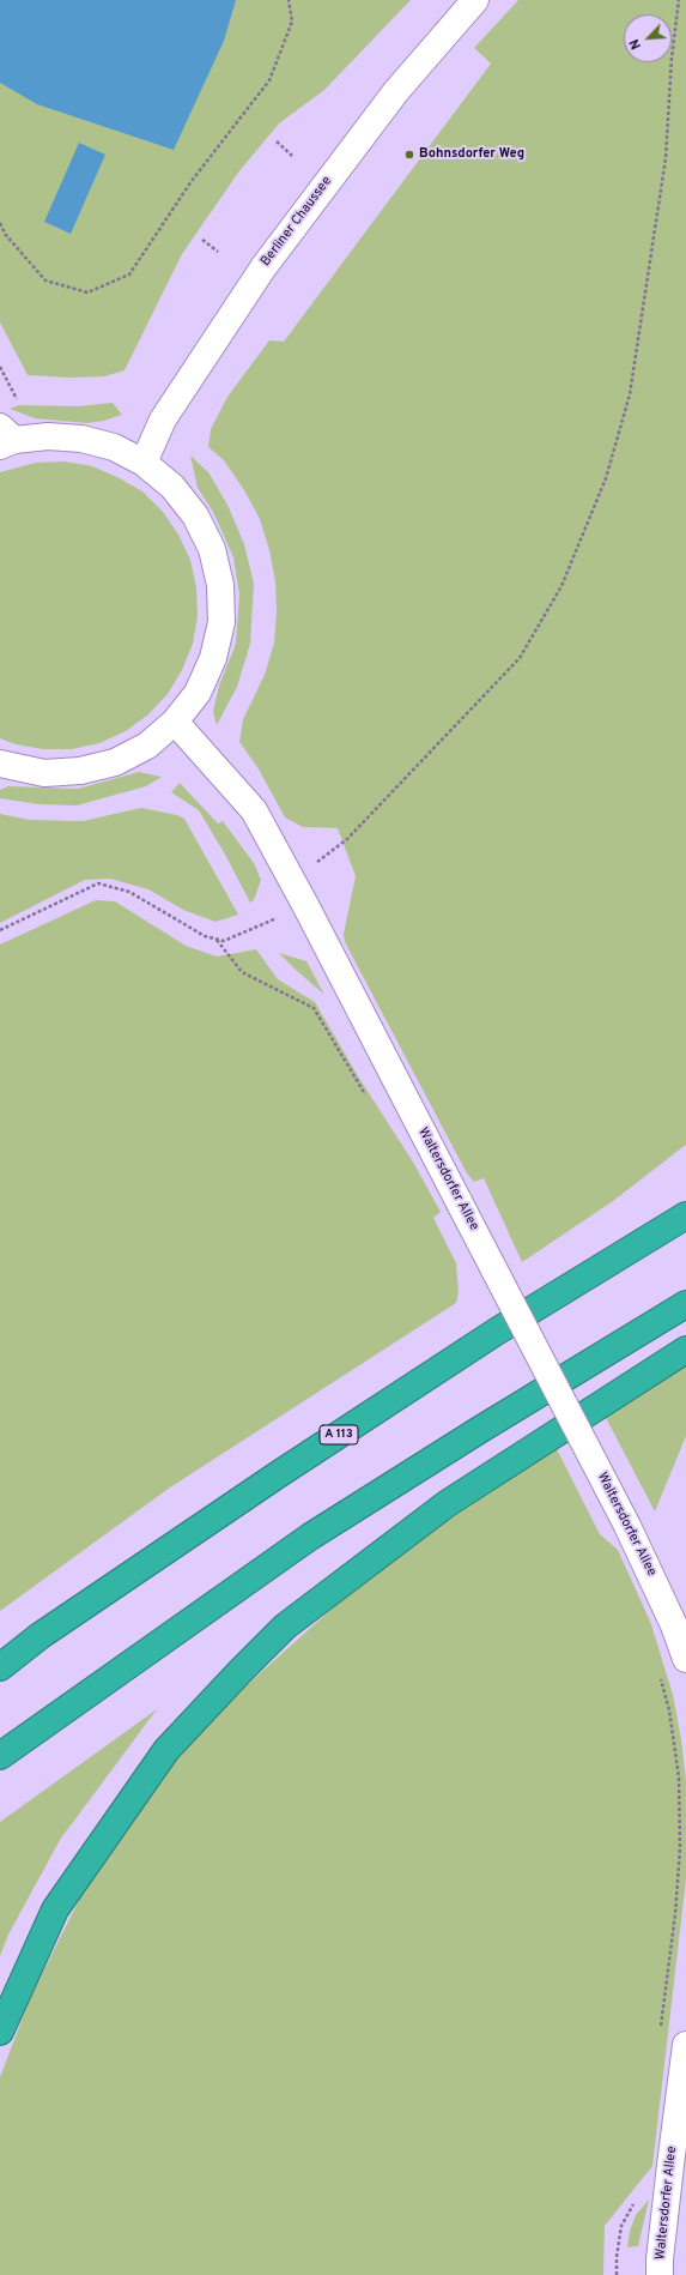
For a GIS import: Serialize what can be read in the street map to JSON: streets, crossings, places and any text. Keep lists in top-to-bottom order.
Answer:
{
  "streets": {
    "highway": ["A 113"],
    "street": ["Berliner Chaussee", "Waltersdorfer Allee"]
  },
  "places": ["Bohnsdorfer Weg"],
  "north": "bottom left"
}
